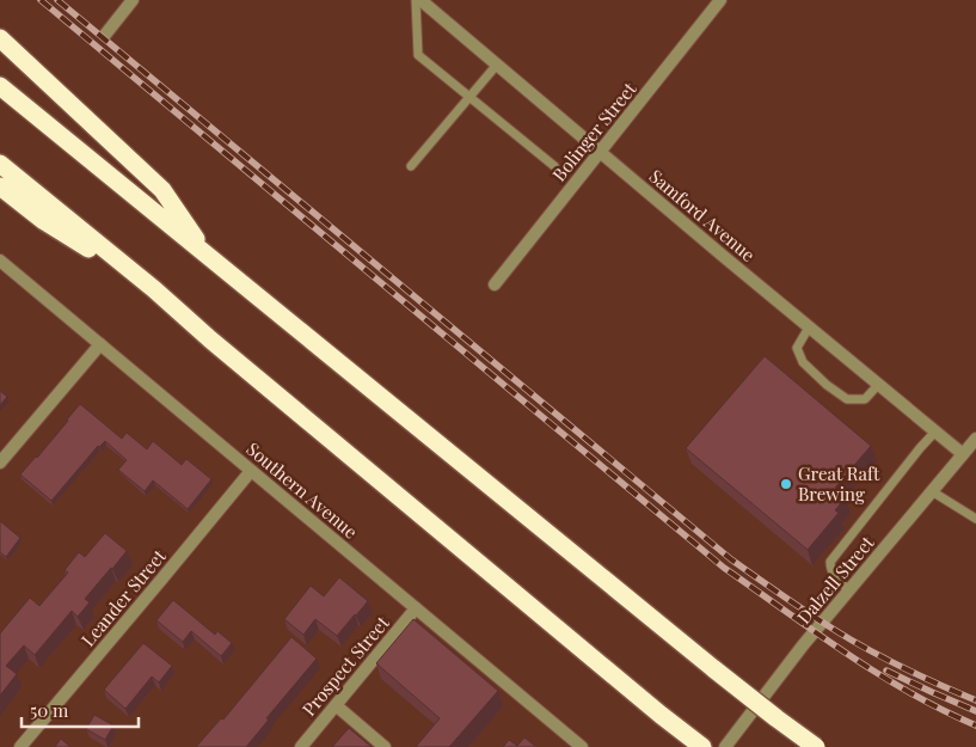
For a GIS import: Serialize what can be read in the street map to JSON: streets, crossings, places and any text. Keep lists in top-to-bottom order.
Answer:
{
  "streets": {
    "street": [
      "Bolinger Street",
      "Samford Avenue",
      "Southern Avenue",
      "Dalzell Street",
      "Leander Street",
      "Prospect Street"
    ]
  },
  "crossings": [
    ["Bolinger Street", "Samford Avenue"],
    ["Samford Avenue", "Dalzell Street"],
    ["Southern Avenue", "Leander Street"],
    ["Southern Avenue", "Prospect Street"]
  ],
  "places": ["Great Raft Brewing"],
  "scale_bar": "50 m"
}
